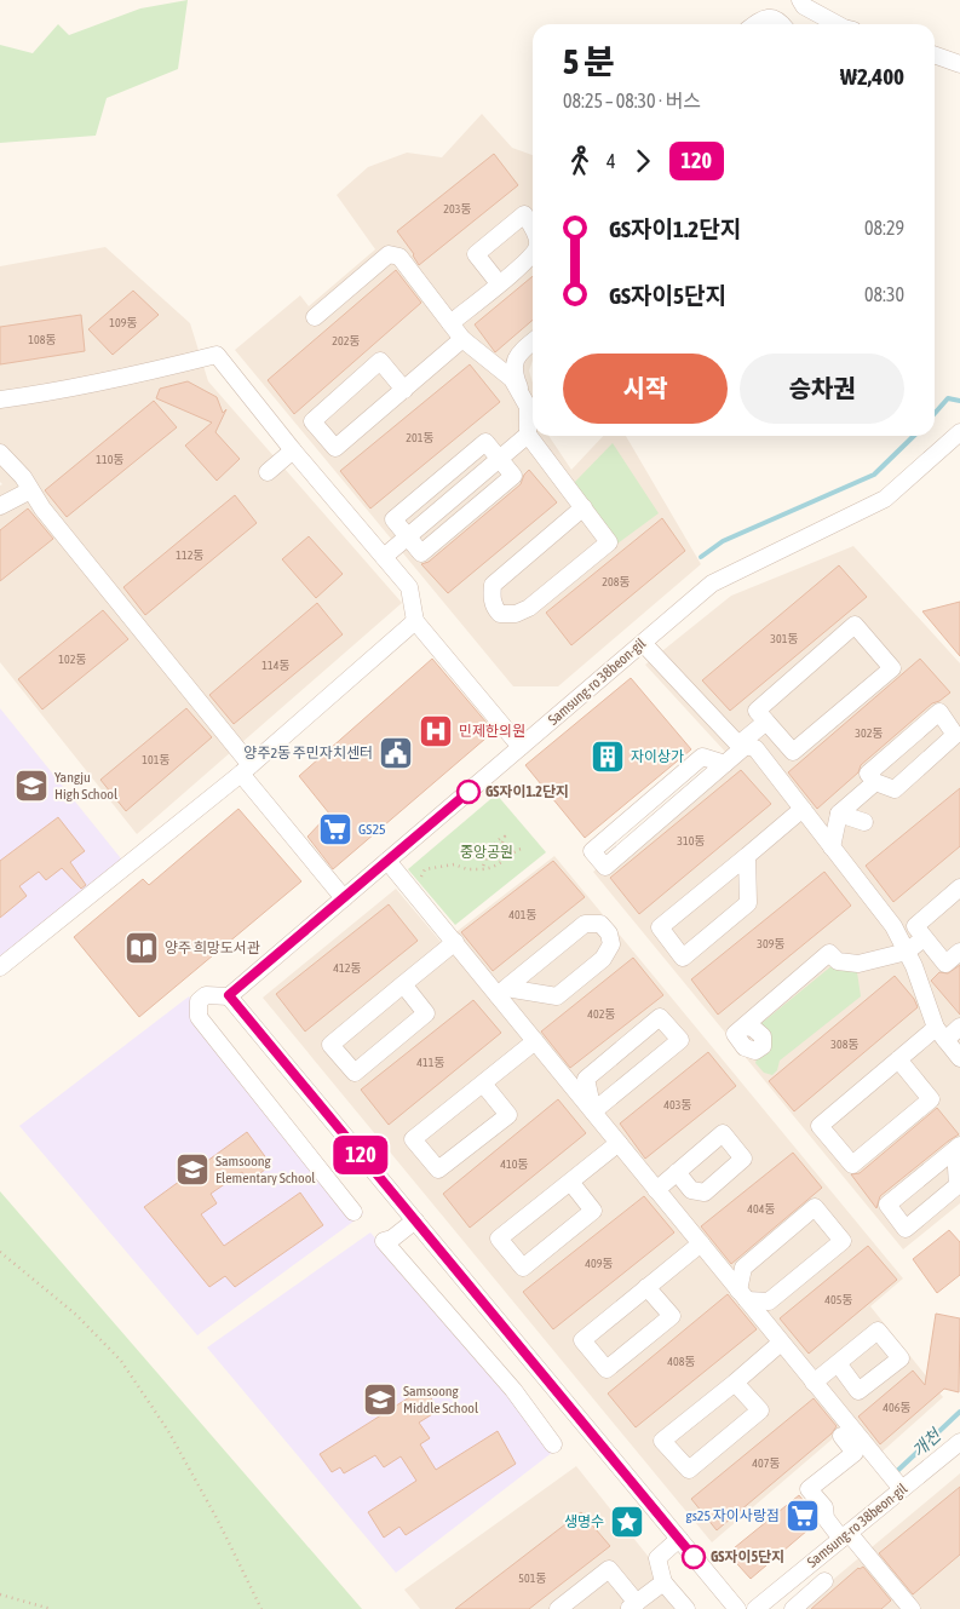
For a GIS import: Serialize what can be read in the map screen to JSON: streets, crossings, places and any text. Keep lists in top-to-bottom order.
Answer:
{
  "streets": {
    "street": ["Samsung-ro 38beon-gil"]
  },
  "water": ["개천"],
  "parks": ["중앙공원"],
  "places": {
    "hospital": ["민제한의원"],
    "public building": ["양주2동 주민자치센터"],
    "building": ["자이상가"],
    "school or university": ["Yangju High School", "Samsoong Elementary School", "Samsoong Middle School"],
    "other": ["GS자이1.2단지", "GS자이5단지"],
    "supermarket": ["GS25", "gs25 자이사랑점"],
    "library": ["양주 희망도서관"],
    "place": ["생명수"]
  },
  "lines": ["bus line 120"],
  "house_numbers": [
    "203동",
    "109동",
    "108동",
    "202동",
    "201동",
    "110동",
    "112동",
    "208동",
    "301동",
    "102동",
    "114동",
    "302동",
    "101동",
    "310동",
    "401동",
    "309동",
    "412동",
    "402동",
    "308동",
    "411동",
    "403동",
    "410동",
    "404동",
    "409동",
    "405동",
    "408동",
    "406동",
    "407동",
    "501동"
  ],
  "page": {
    "on_map": "120",
    "heading": ["5 분", "08:25 – 08:30 · 버스", "₩2,400"],
    "legs": ["4", "120"],
    "list": [
      {
        "name": "GS자이1.2단지",
        "value": "08:29"
      },
      {
        "name": "GS자이5단지",
        "value": "08:30"
      }
    ],
    "buttons": ["시작", "승차권"]
  }
}
